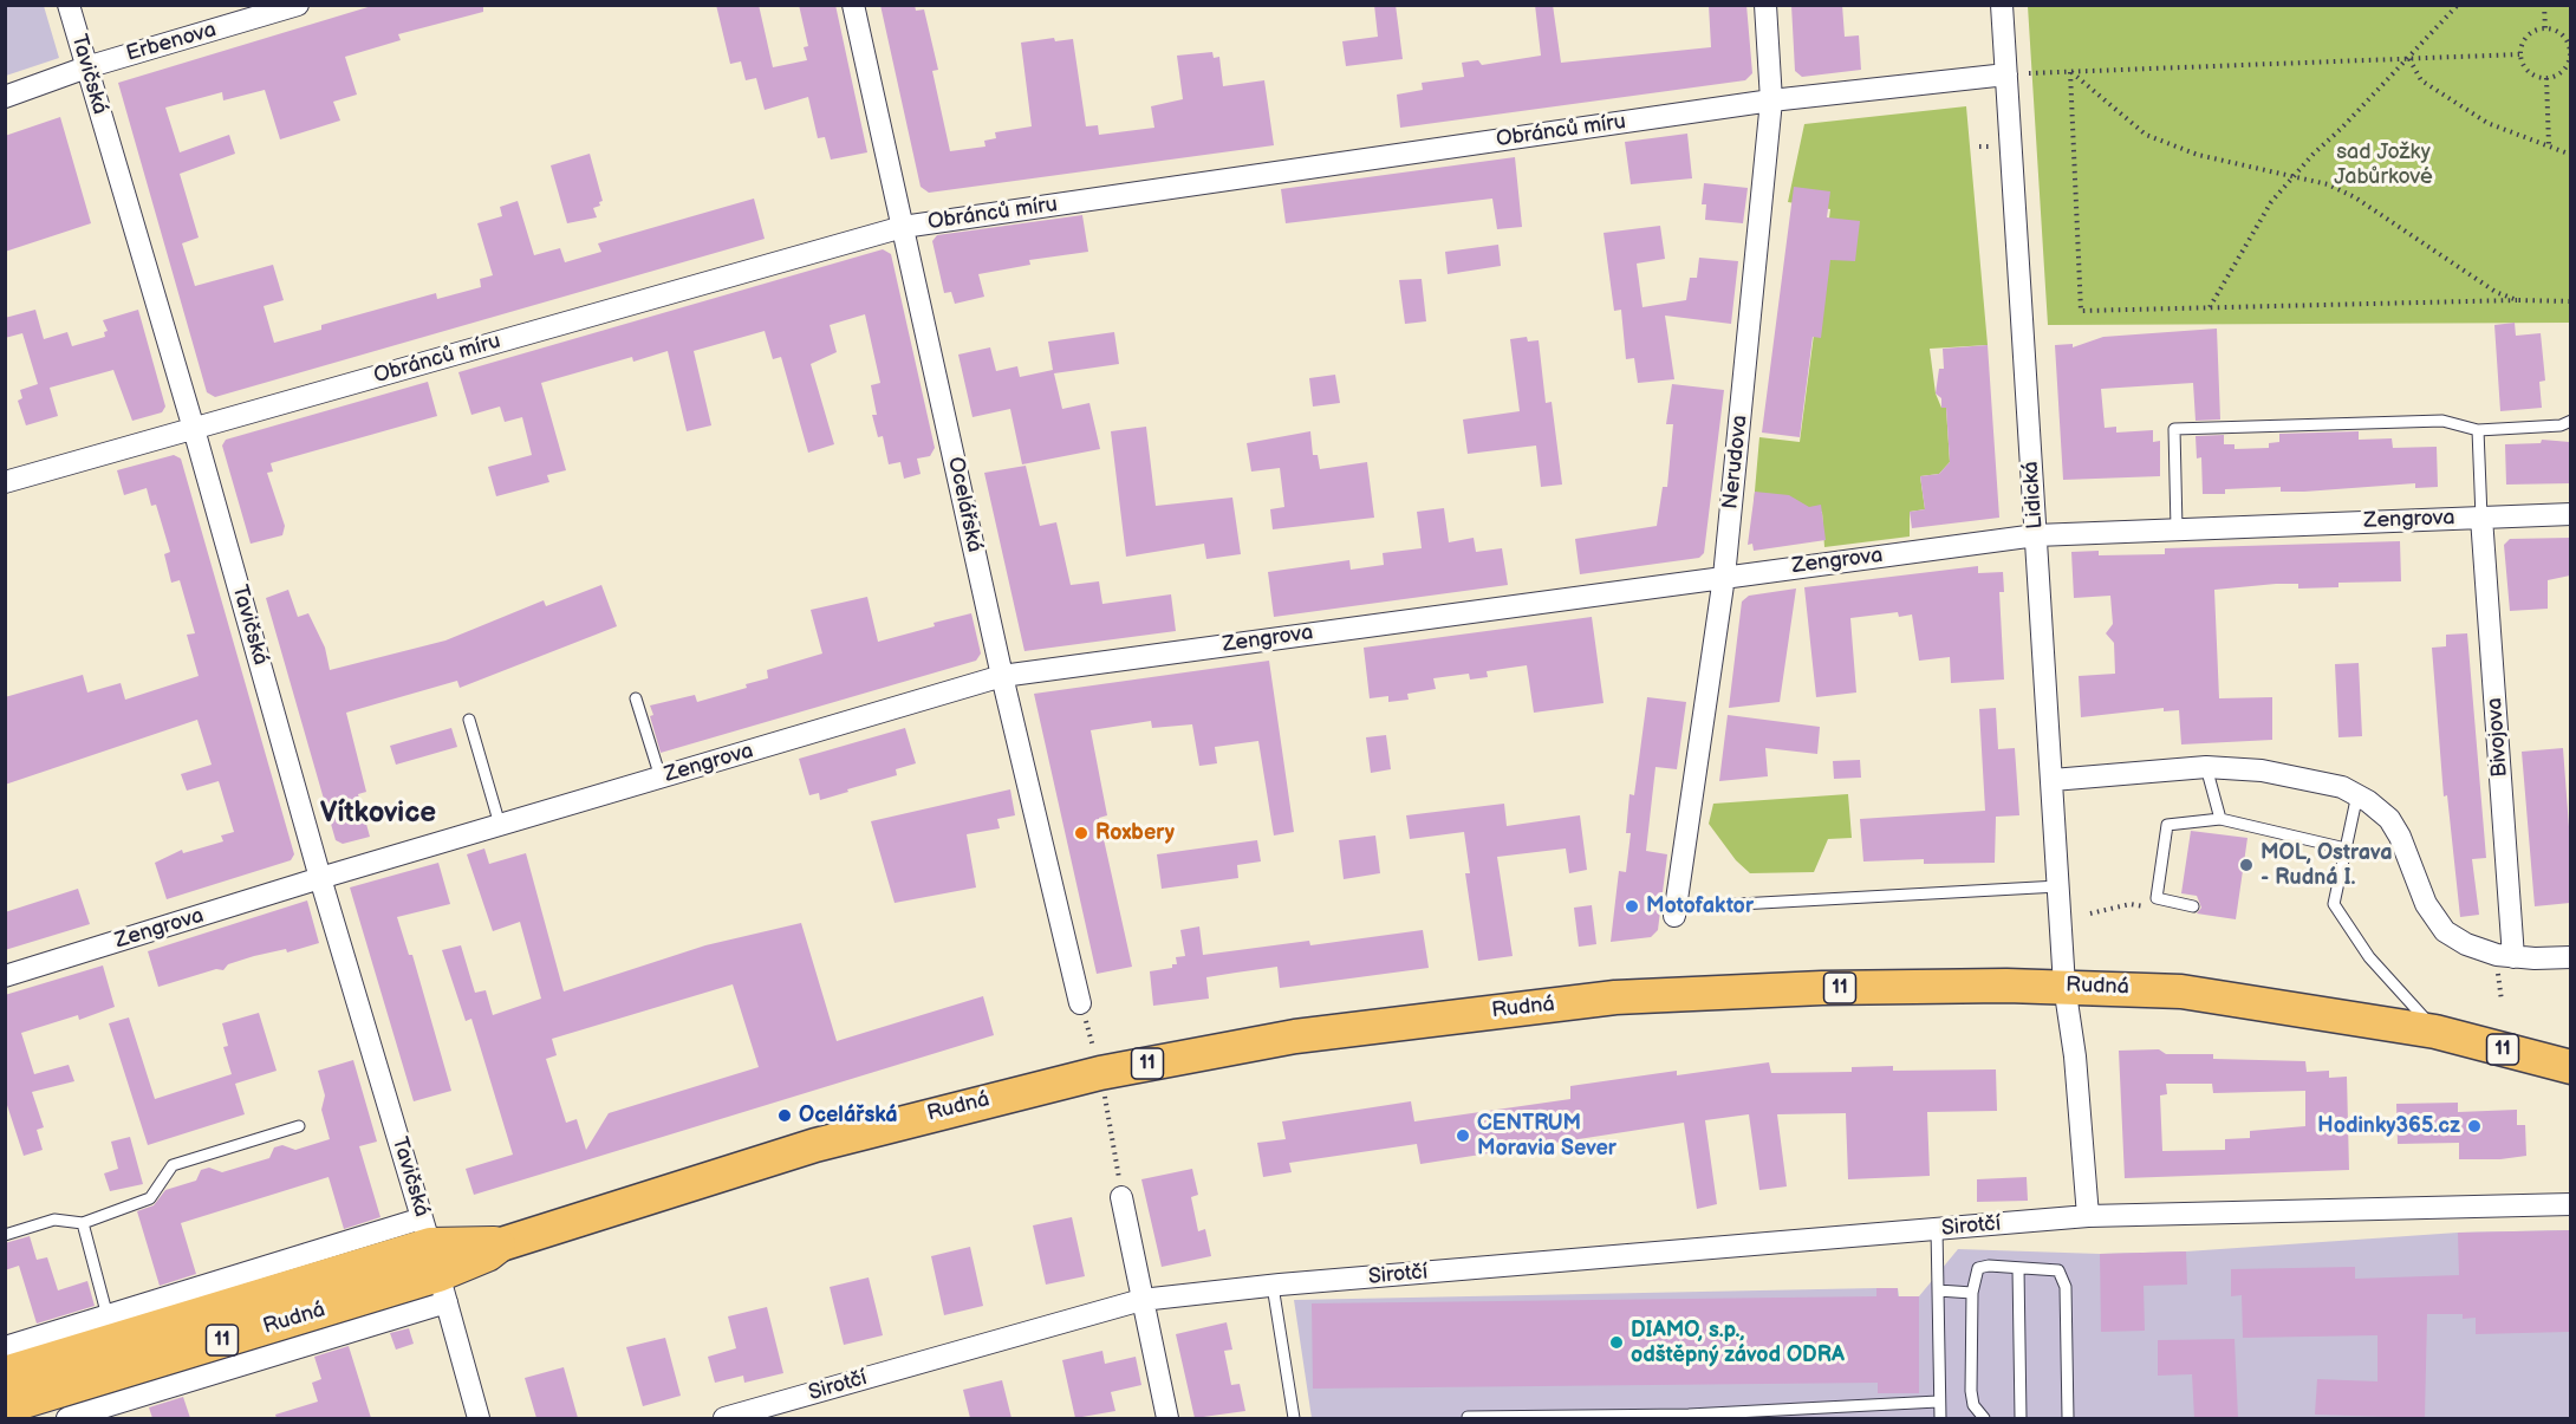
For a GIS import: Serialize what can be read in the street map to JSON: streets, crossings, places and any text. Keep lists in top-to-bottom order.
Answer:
{
  "streets": {
    "highway": ["Rudná", "11"],
    "street": [
      "Erbenova",
      "Tavičská",
      "Obránců míru",
      "Nerudova",
      "Lidická",
      "Ocelářská",
      "Zengrova",
      "Bivojova",
      "Sirotčí"
    ]
  },
  "crossings": [
    ["Erbenova", "Tavičská"],
    ["Tavičská", "Obránců míru"],
    ["Tavičská", "Zengrova"],
    ["Tavičská", "Rudná"],
    ["Obránců míru", "Nerudova"],
    ["Obránců míru", "Lidická"],
    ["Obránců míru", "Ocelářská"],
    ["Nerudova", "Zengrova"],
    ["Lidická", "Zengrova"],
    ["Lidická", "Rudná"],
    ["Lidická", "Sirotčí"],
    ["Ocelářská", "Zengrova"],
    ["Zengrova", "Bivojova"]
  ],
  "districts": ["Vítkovice"],
  "parks": ["sad Jožky Jabůrkové"],
  "places": [
    "Roxbery",
    "MOL, Ostrava - Rudná I.",
    "Motofaktor",
    "Ocelářská",
    "Hodinky365.cz",
    "CENTRUM Moravia Sever",
    "DIAMO, s.p., odštěpný závod ODRA"
  ]
}
